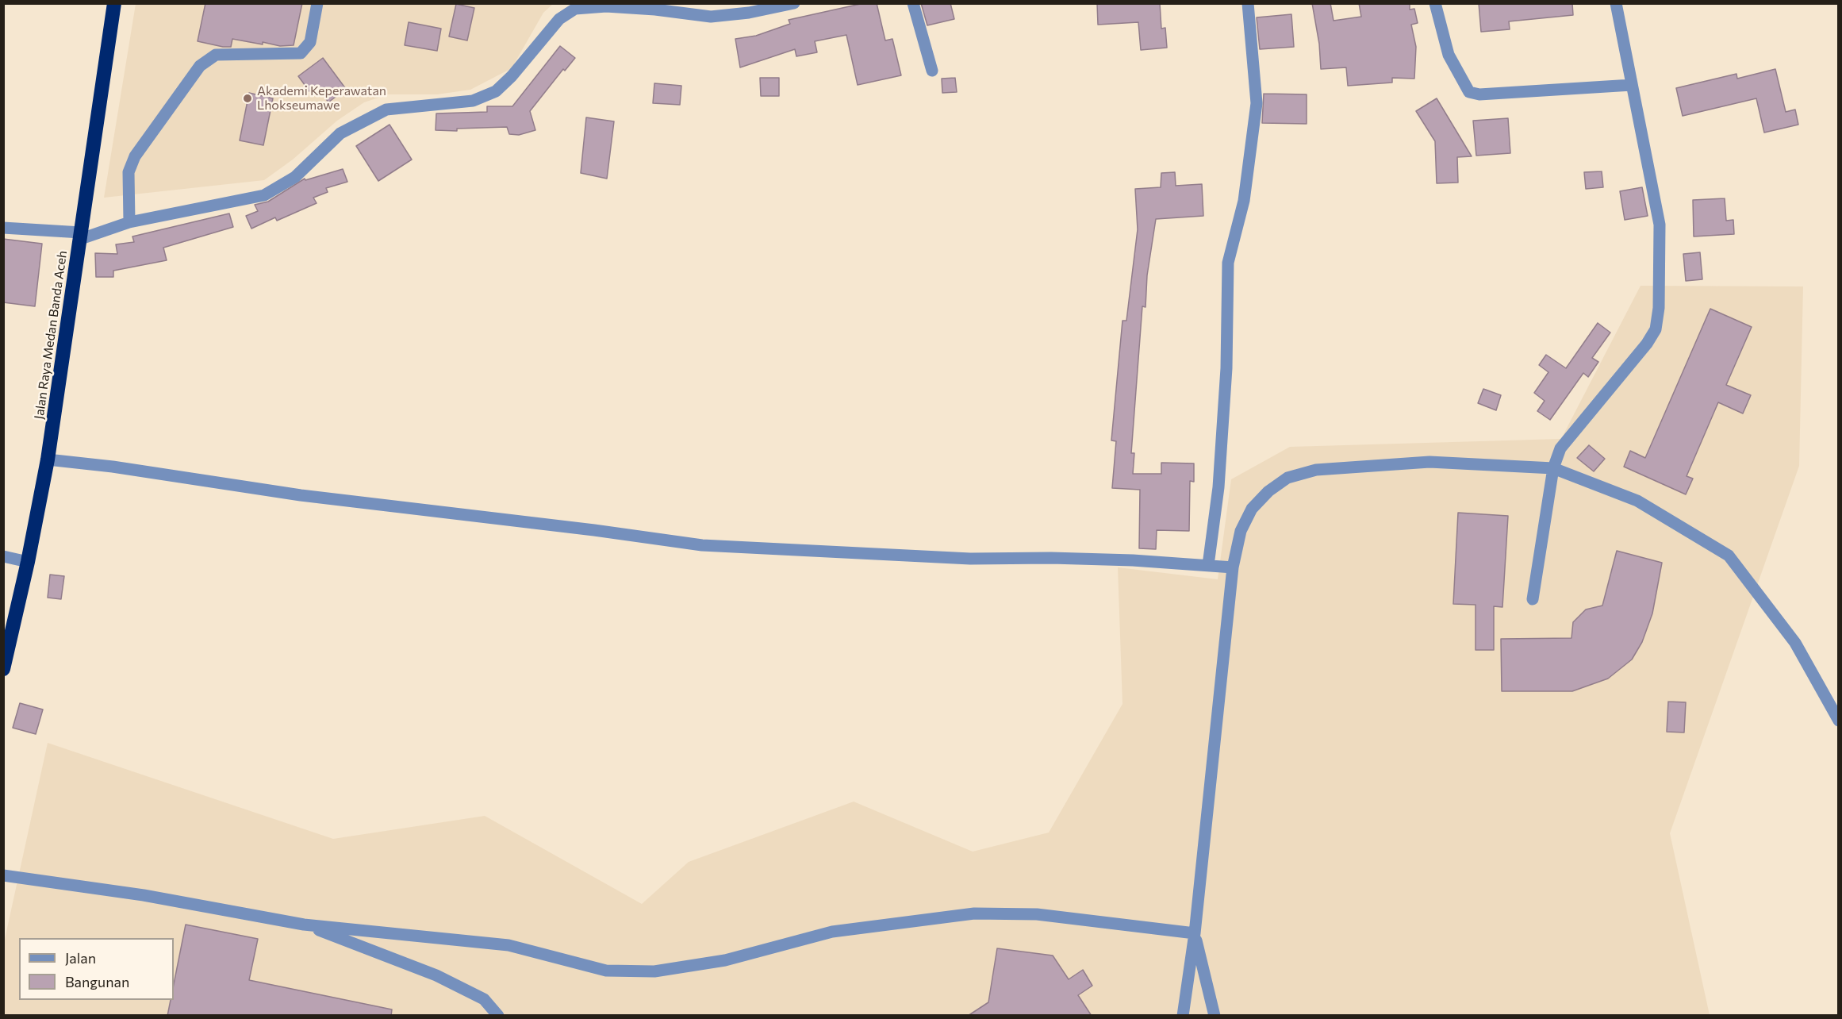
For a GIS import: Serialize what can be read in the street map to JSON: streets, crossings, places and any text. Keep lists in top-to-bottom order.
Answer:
{
  "streets": {
    "highway": ["Jalan Raya Medan Banda Aceh"]
  },
  "places": ["Akademi Keperawatan Lhokseumawe"],
  "legend": ["Jalan", "Bangunan"]
}
